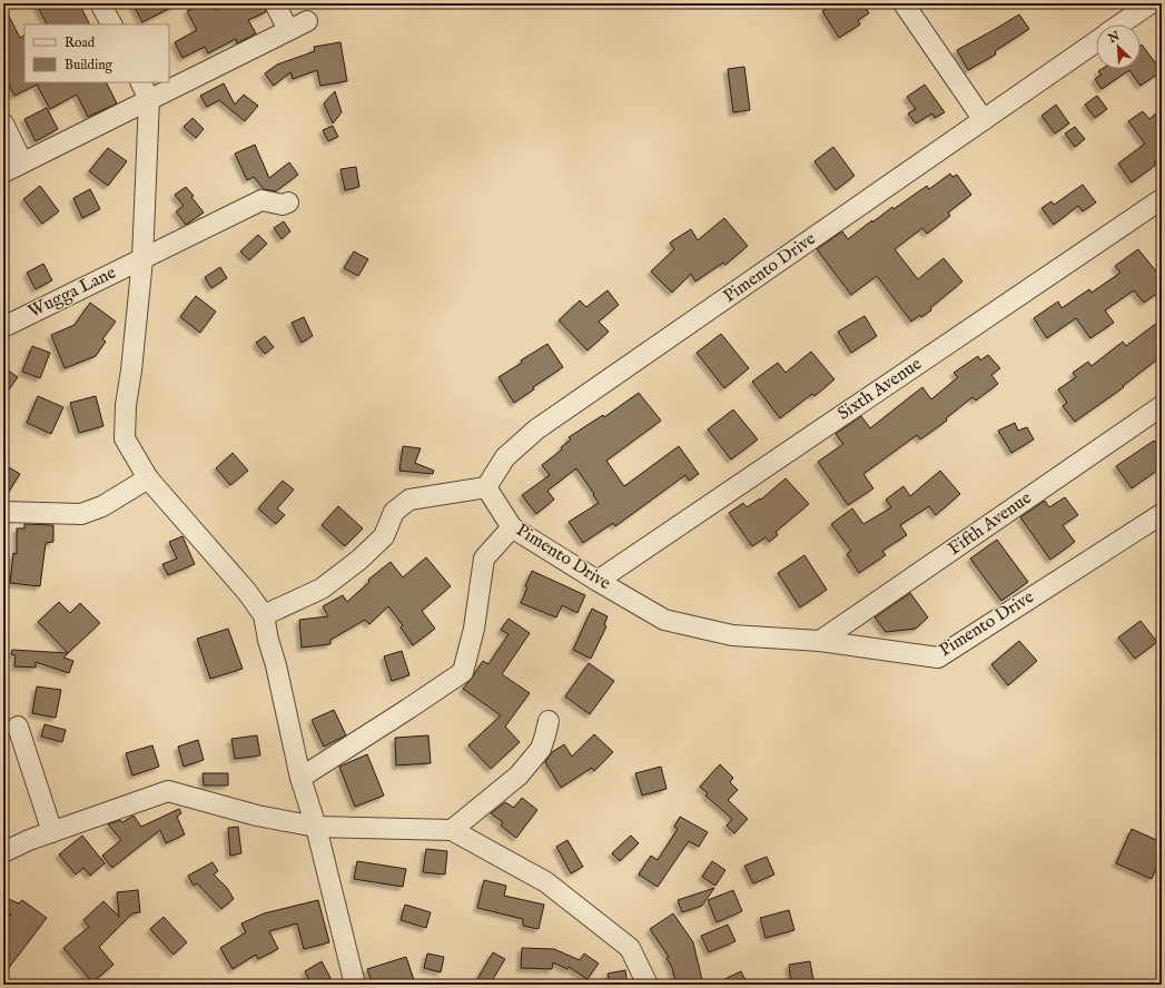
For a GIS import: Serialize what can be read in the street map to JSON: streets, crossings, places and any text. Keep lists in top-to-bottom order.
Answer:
{
  "streets": {
    "street": [
      "Pimento Drive",
      "Wugga Lane",
      "Sixth Avenue",
      "Fifth Avenue"
    ]
  },
  "crossings": [
    ["Pimento Drive", "Sixth Avenue"],
    ["Pimento Drive", "Fifth Avenue"]
  ],
  "legend": ["Road", "Building"],
  "north": "top left"
}
